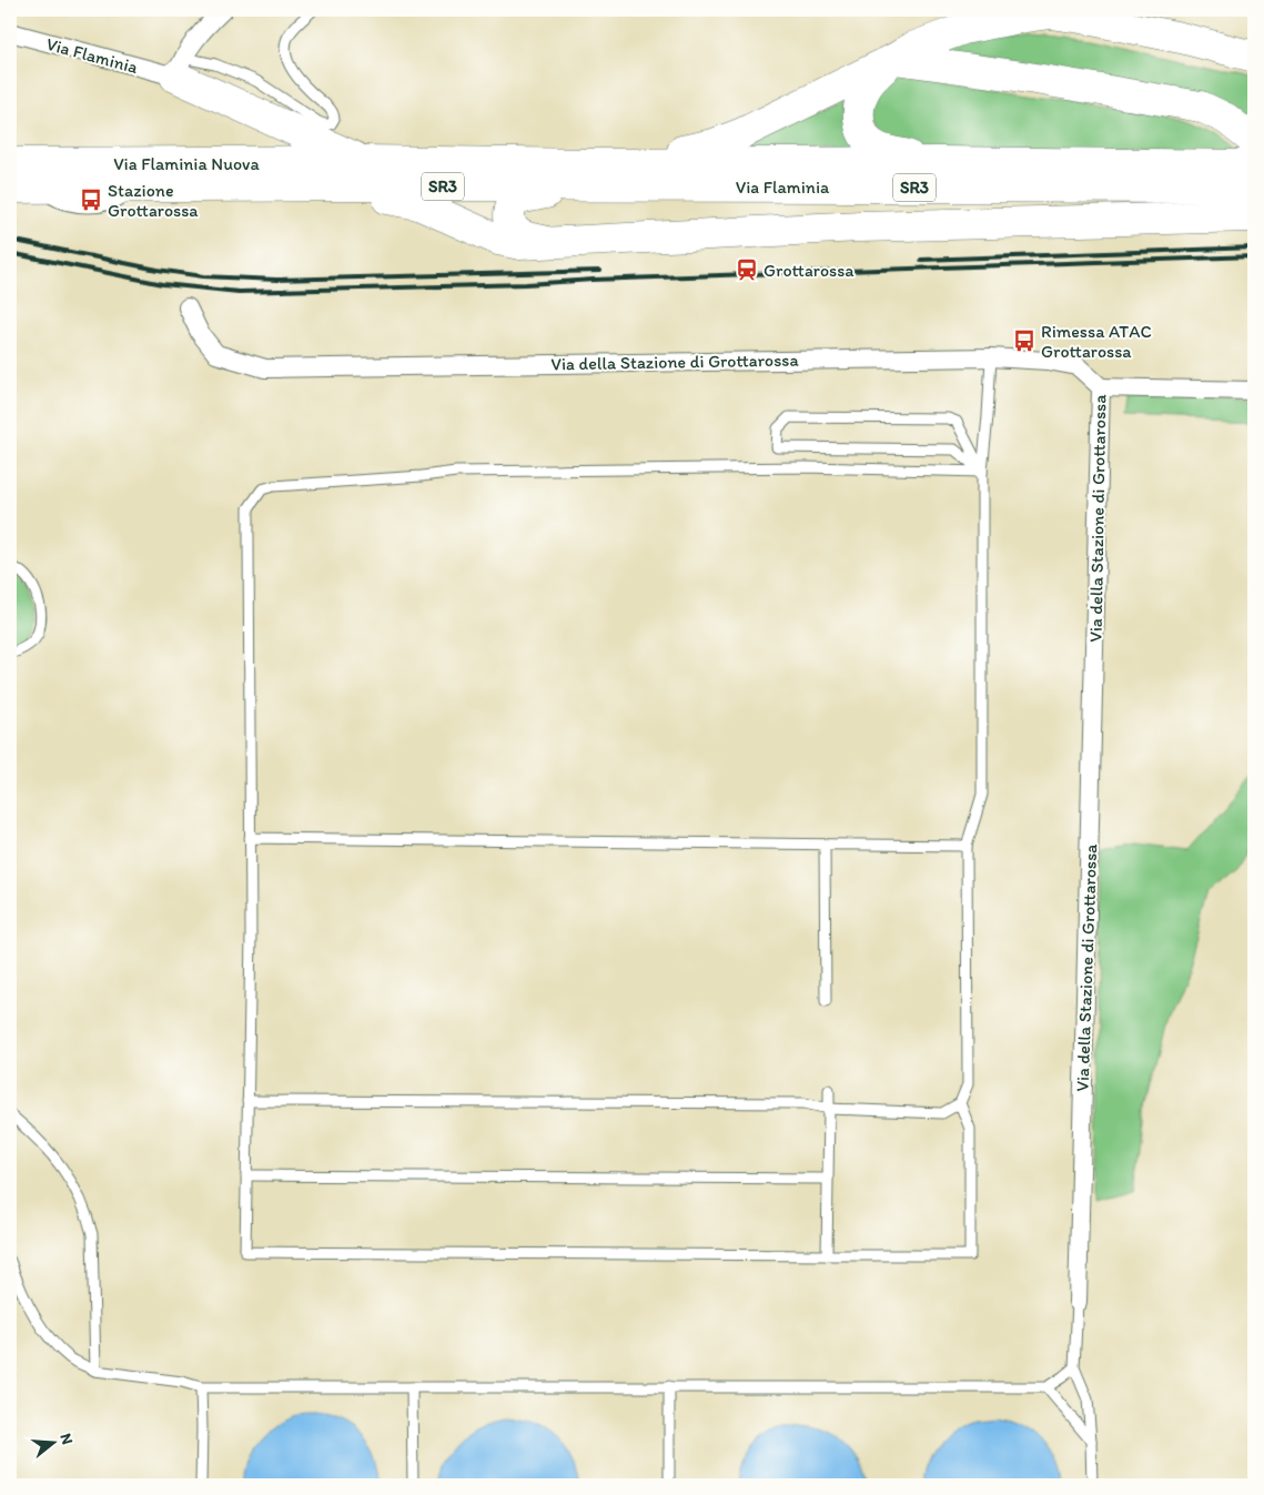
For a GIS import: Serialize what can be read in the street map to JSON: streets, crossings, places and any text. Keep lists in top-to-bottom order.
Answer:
{
  "streets": {
    "highway": ["Via Flaminia", "Via Flaminia Nuova", "SR3"],
    "street": ["Via della Stazione di Grottarossa"]
  },
  "crossings": [
    ["Via Flaminia", "Via Flaminia Nuova"]
  ],
  "places": {
    "bus stop": ["Stazione Grottarossa", "Rimessa ATAC Grottarossa"],
    "station": ["Grottarossa"]
  },
  "north": "right"
}
